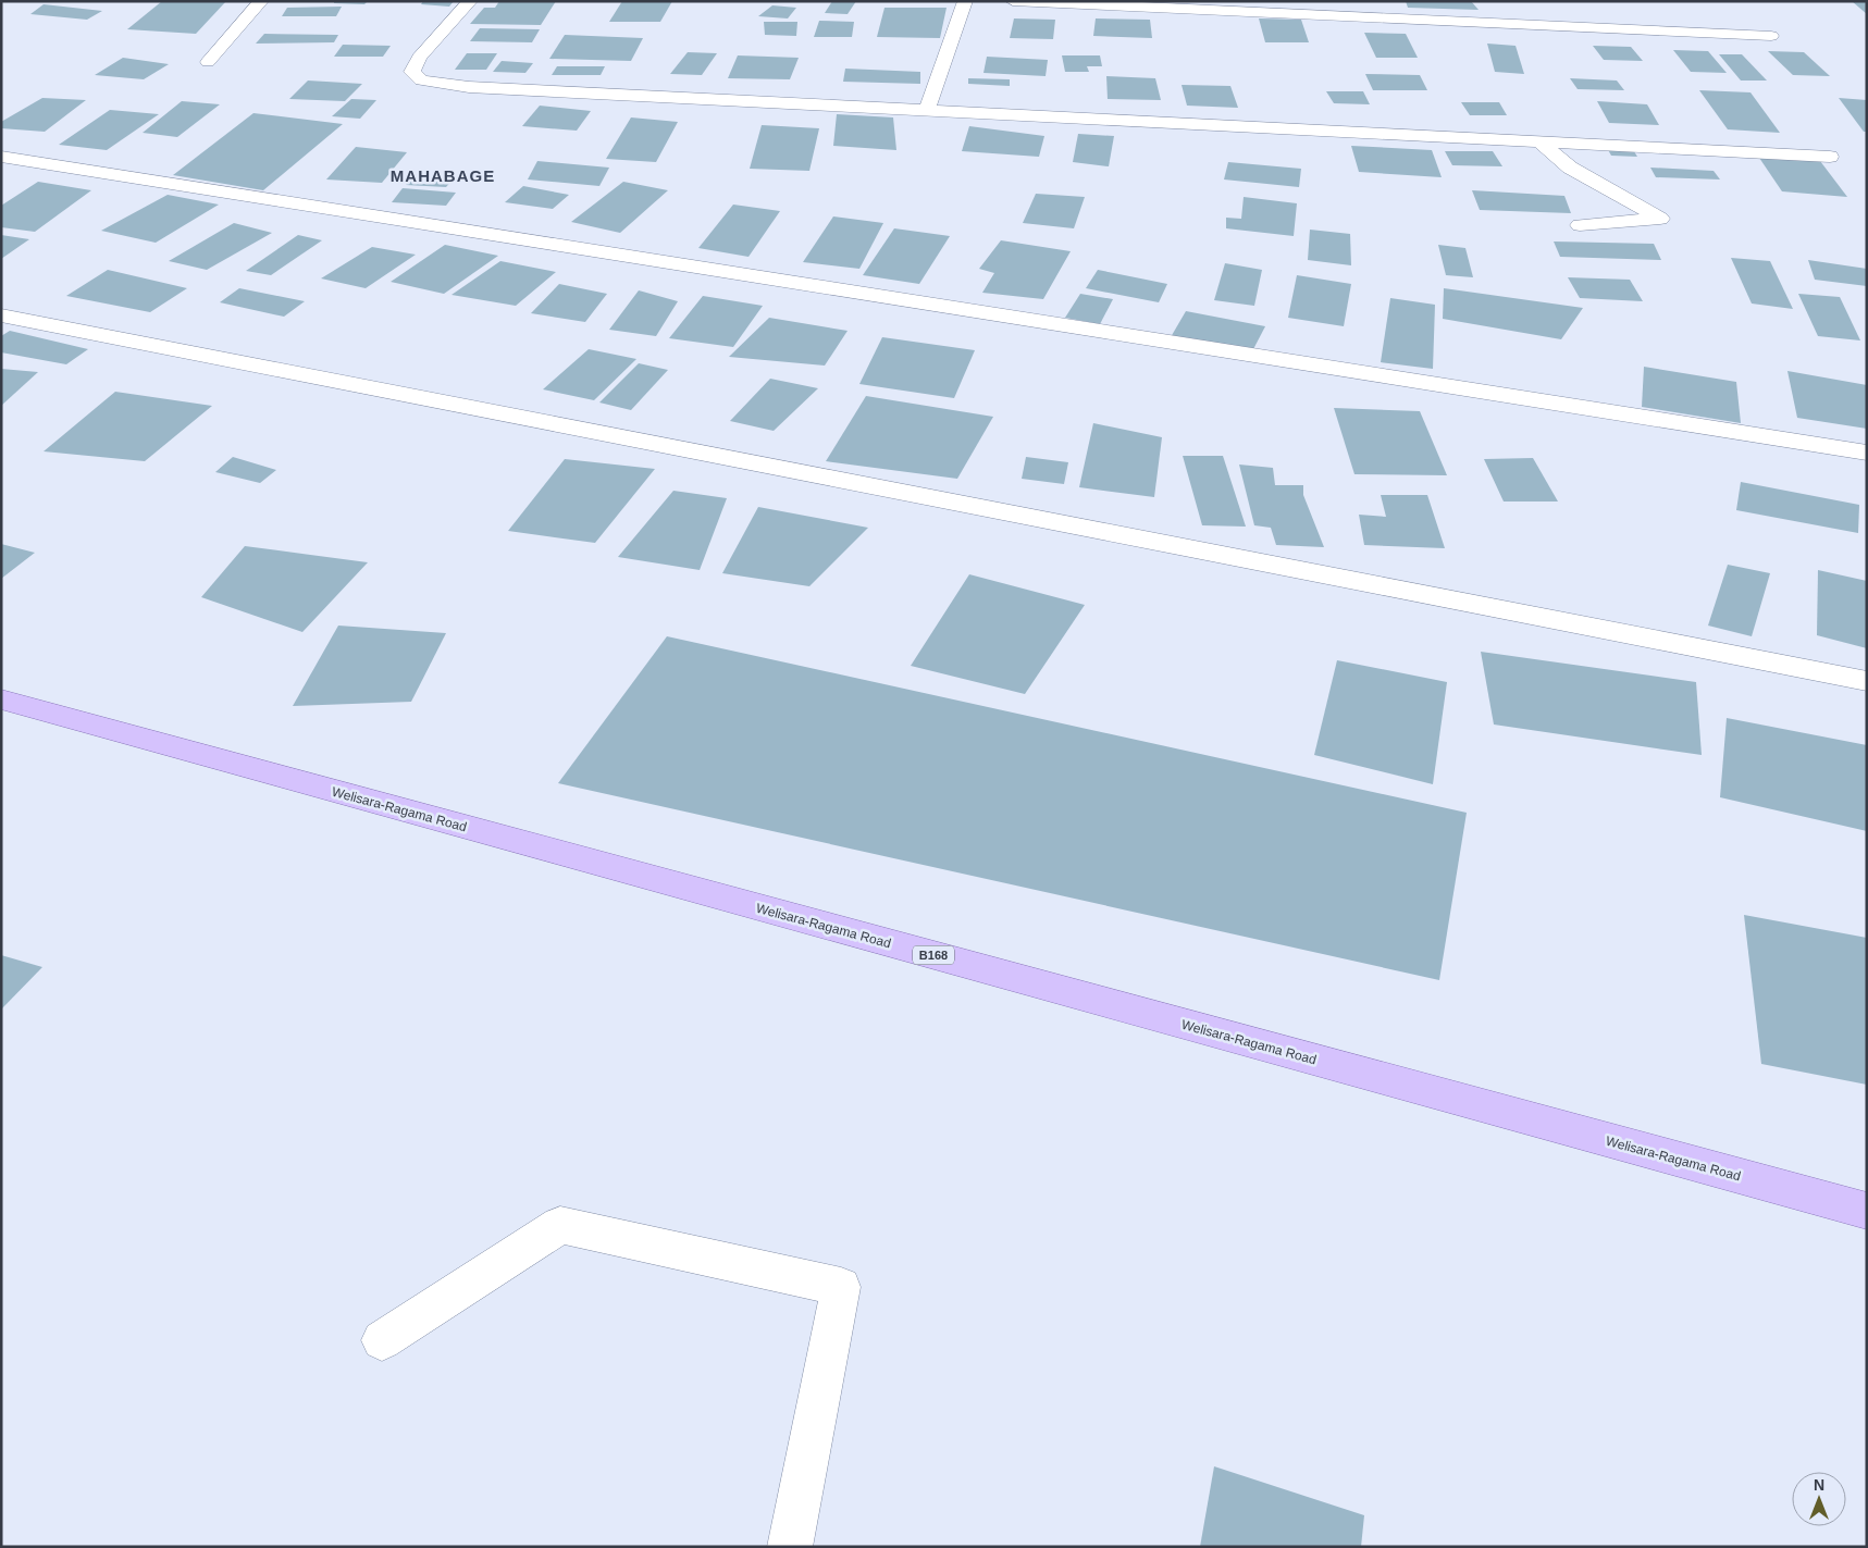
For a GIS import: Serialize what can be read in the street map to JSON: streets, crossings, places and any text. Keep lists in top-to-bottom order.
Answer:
{
  "streets": {
    "main road": ["Welisara-Ragama Road", "B168"]
  },
  "districts": ["MAHABAGE"],
  "north": "top"
}
